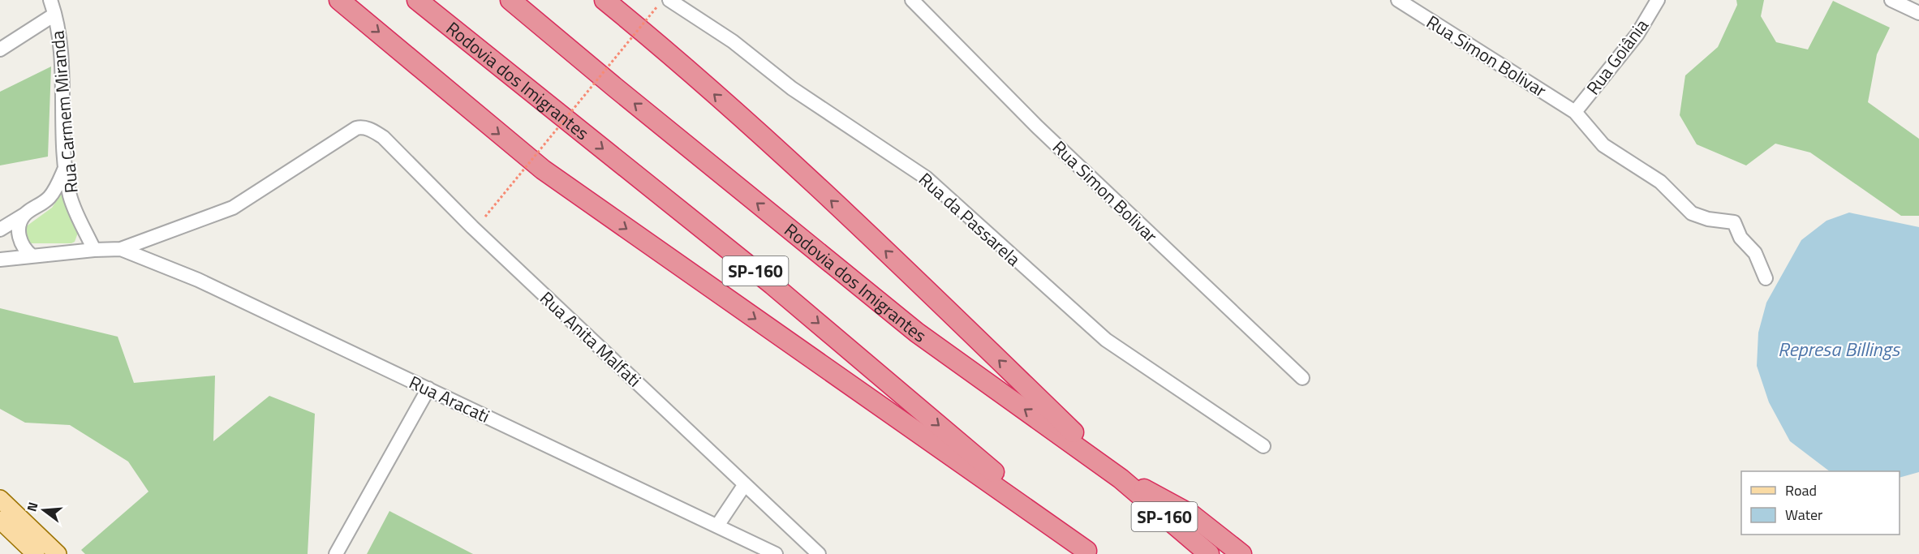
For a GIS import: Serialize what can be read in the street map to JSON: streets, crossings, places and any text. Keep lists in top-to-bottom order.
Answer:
{
  "streets": {
    "highway": ["Rodovia dos Imigrantes", "SP-160"],
    "street": [
      "Rua Simon Bolivar",
      "Rua Goiânia",
      "Rua Carmem Miranda",
      "Rua da Passarela",
      "Rua Anita Malfati",
      "Rua Aracati"
    ]
  },
  "crossings": [
    ["Rua Simon Bolivar", "Rua Goiânia"],
    ["Rua Anita Malfati", "Rua Aracati"]
  ],
  "water": ["Represa Billings"],
  "legend": ["Road", "Water"],
  "north": "left"
}
